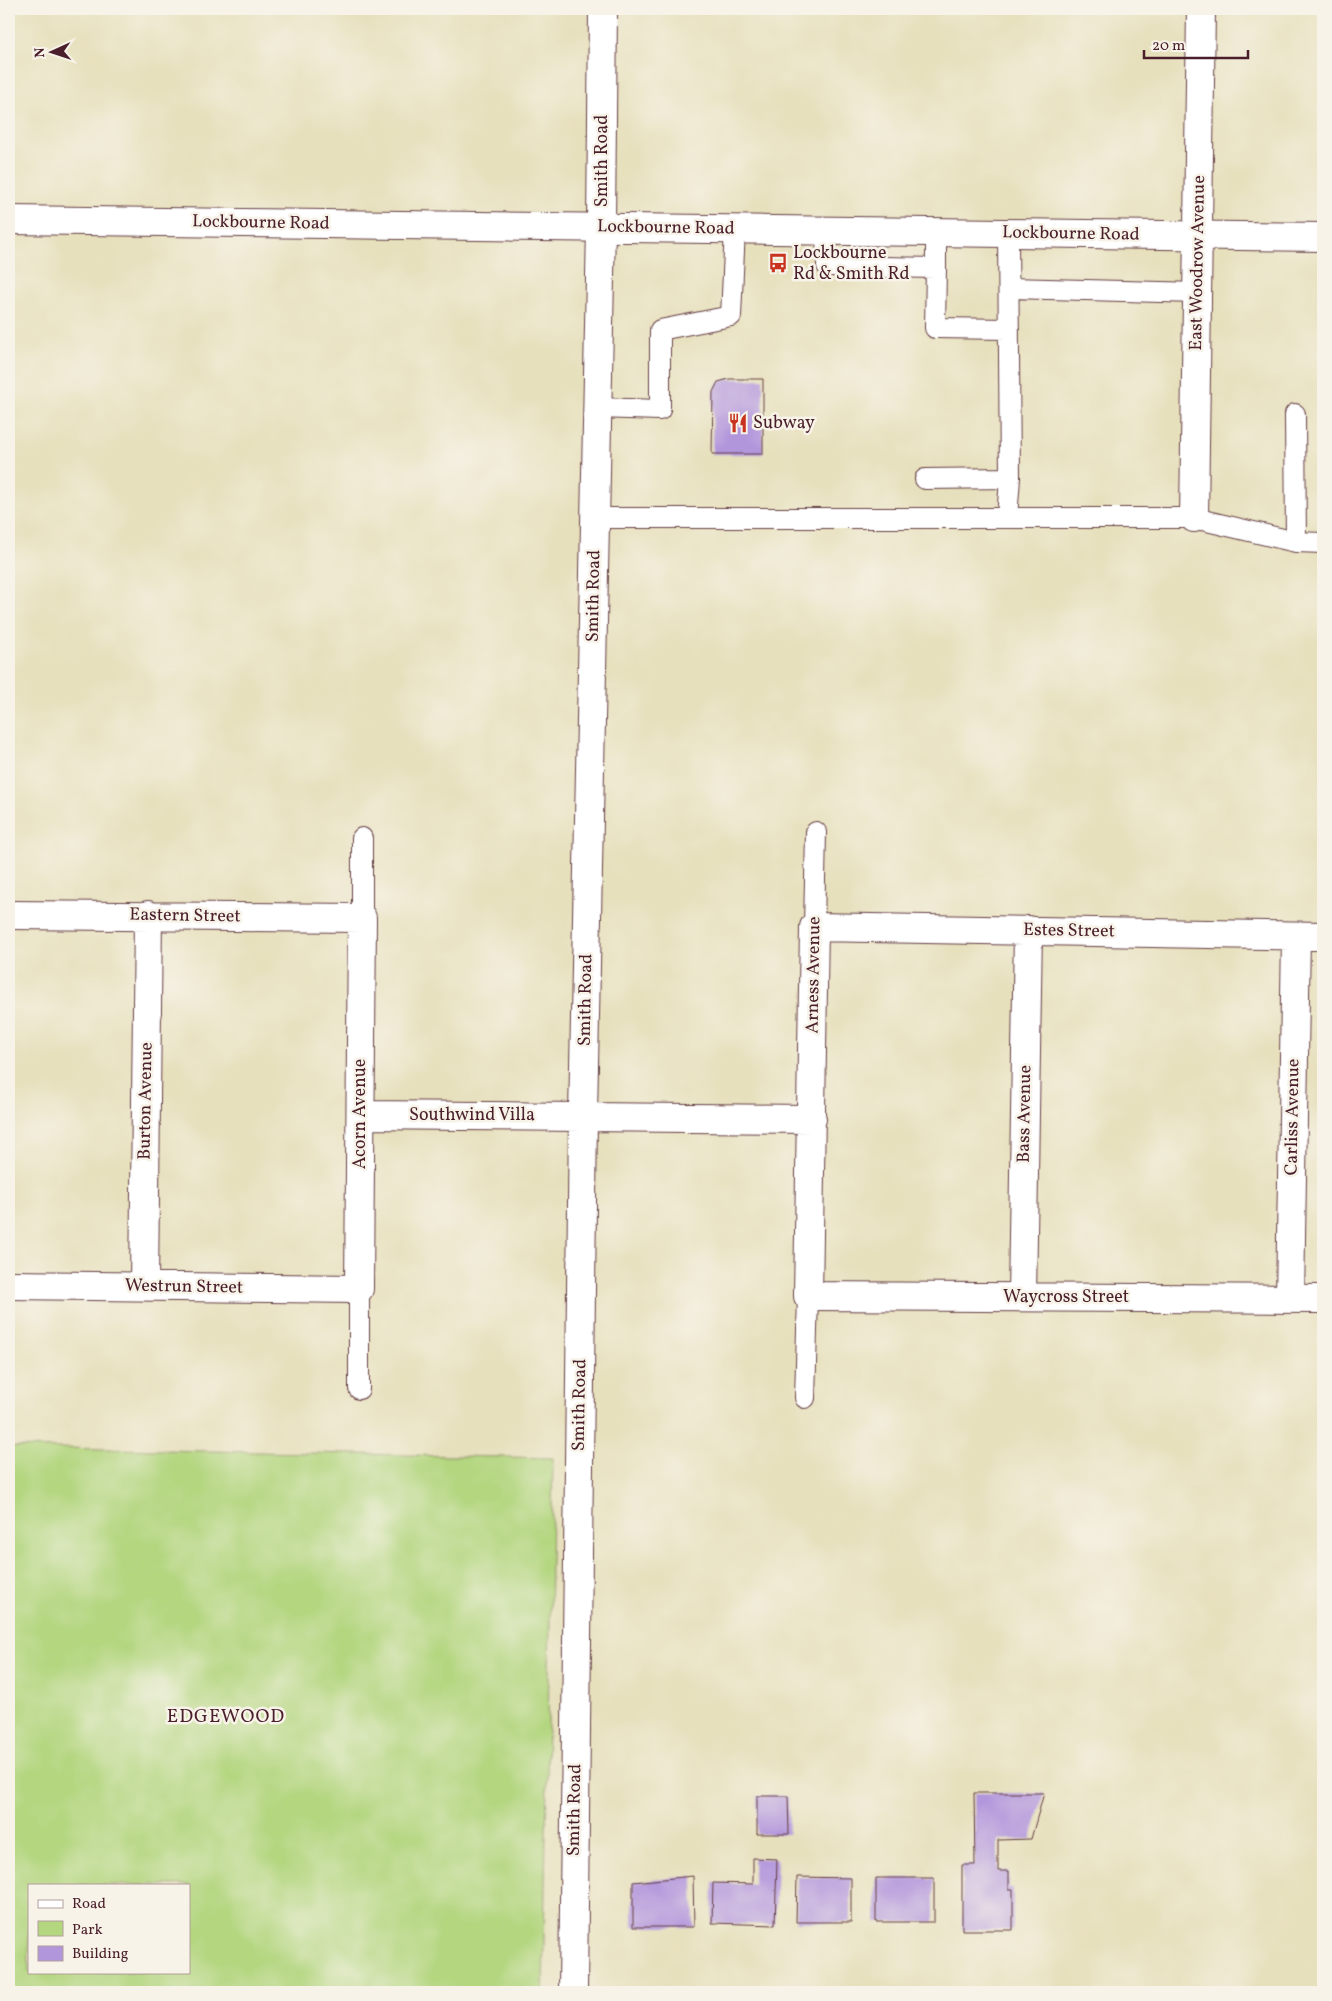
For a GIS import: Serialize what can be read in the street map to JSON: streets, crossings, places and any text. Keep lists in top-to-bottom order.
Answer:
{
  "streets": {
    "street": [
      "Smith Road",
      "Lockbourne Road",
      "East Woodrow Avenue",
      "Eastern Street",
      "Estes Street",
      "Arness Avenue",
      "Burton Avenue",
      "Acorn Avenue",
      "Bass Avenue",
      "Southwind Villa",
      "Carliss Avenue",
      "Westrun Street",
      "Waycross Street"
    ]
  },
  "crossings": [
    ["Smith Road", "Lockbourne Road"],
    ["Smith Road", "Southwind Villa"],
    ["Lockbourne Road", "East Woodrow Avenue"],
    ["Eastern Street", "Burton Avenue"],
    ["Eastern Street", "Acorn Avenue"],
    ["Estes Street", "Arness Avenue"],
    ["Estes Street", "Bass Avenue"],
    ["Estes Street", "Carliss Avenue"],
    ["Arness Avenue", "Waycross Street"],
    ["Burton Avenue", "Westrun Street"],
    ["Acorn Avenue", "Southwind Villa"],
    ["Acorn Avenue", "Westrun Street"],
    ["Bass Avenue", "Waycross Street"],
    ["Carliss Avenue", "Waycross Street"]
  ],
  "districts": ["EDGEWOOD"],
  "places": {
    "bus stop": ["Lockbourne Rd & Smith Rd"],
    "restaurant": ["Subway"]
  },
  "legend": ["Road", "Park", "Building"],
  "scale_bar": "20 m",
  "north": "left"
}
